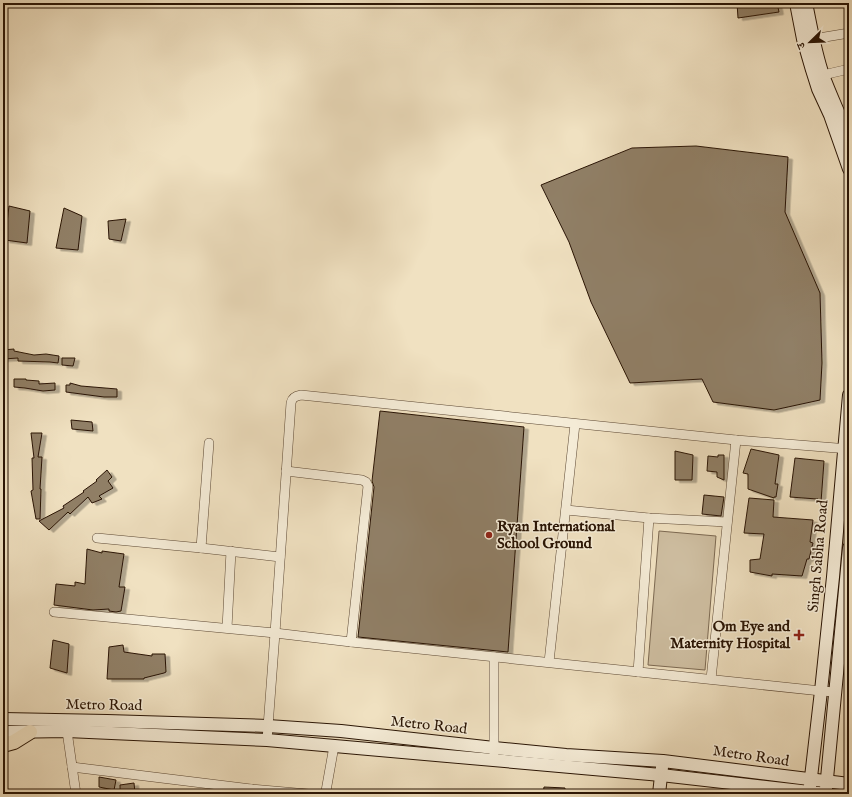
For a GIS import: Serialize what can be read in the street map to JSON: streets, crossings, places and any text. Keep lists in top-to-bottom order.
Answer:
{
  "streets": {
    "street": ["Singh Sabha Road", "Metro Road"]
  },
  "crossings": [
    ["Singh Sabha Road", "Metro Road"]
  ],
  "places": {
    "other": ["Ryan International School Ground"],
    "health": ["Om Eye and Maternity Hospital"]
  },
  "north": "bottom left"
}
